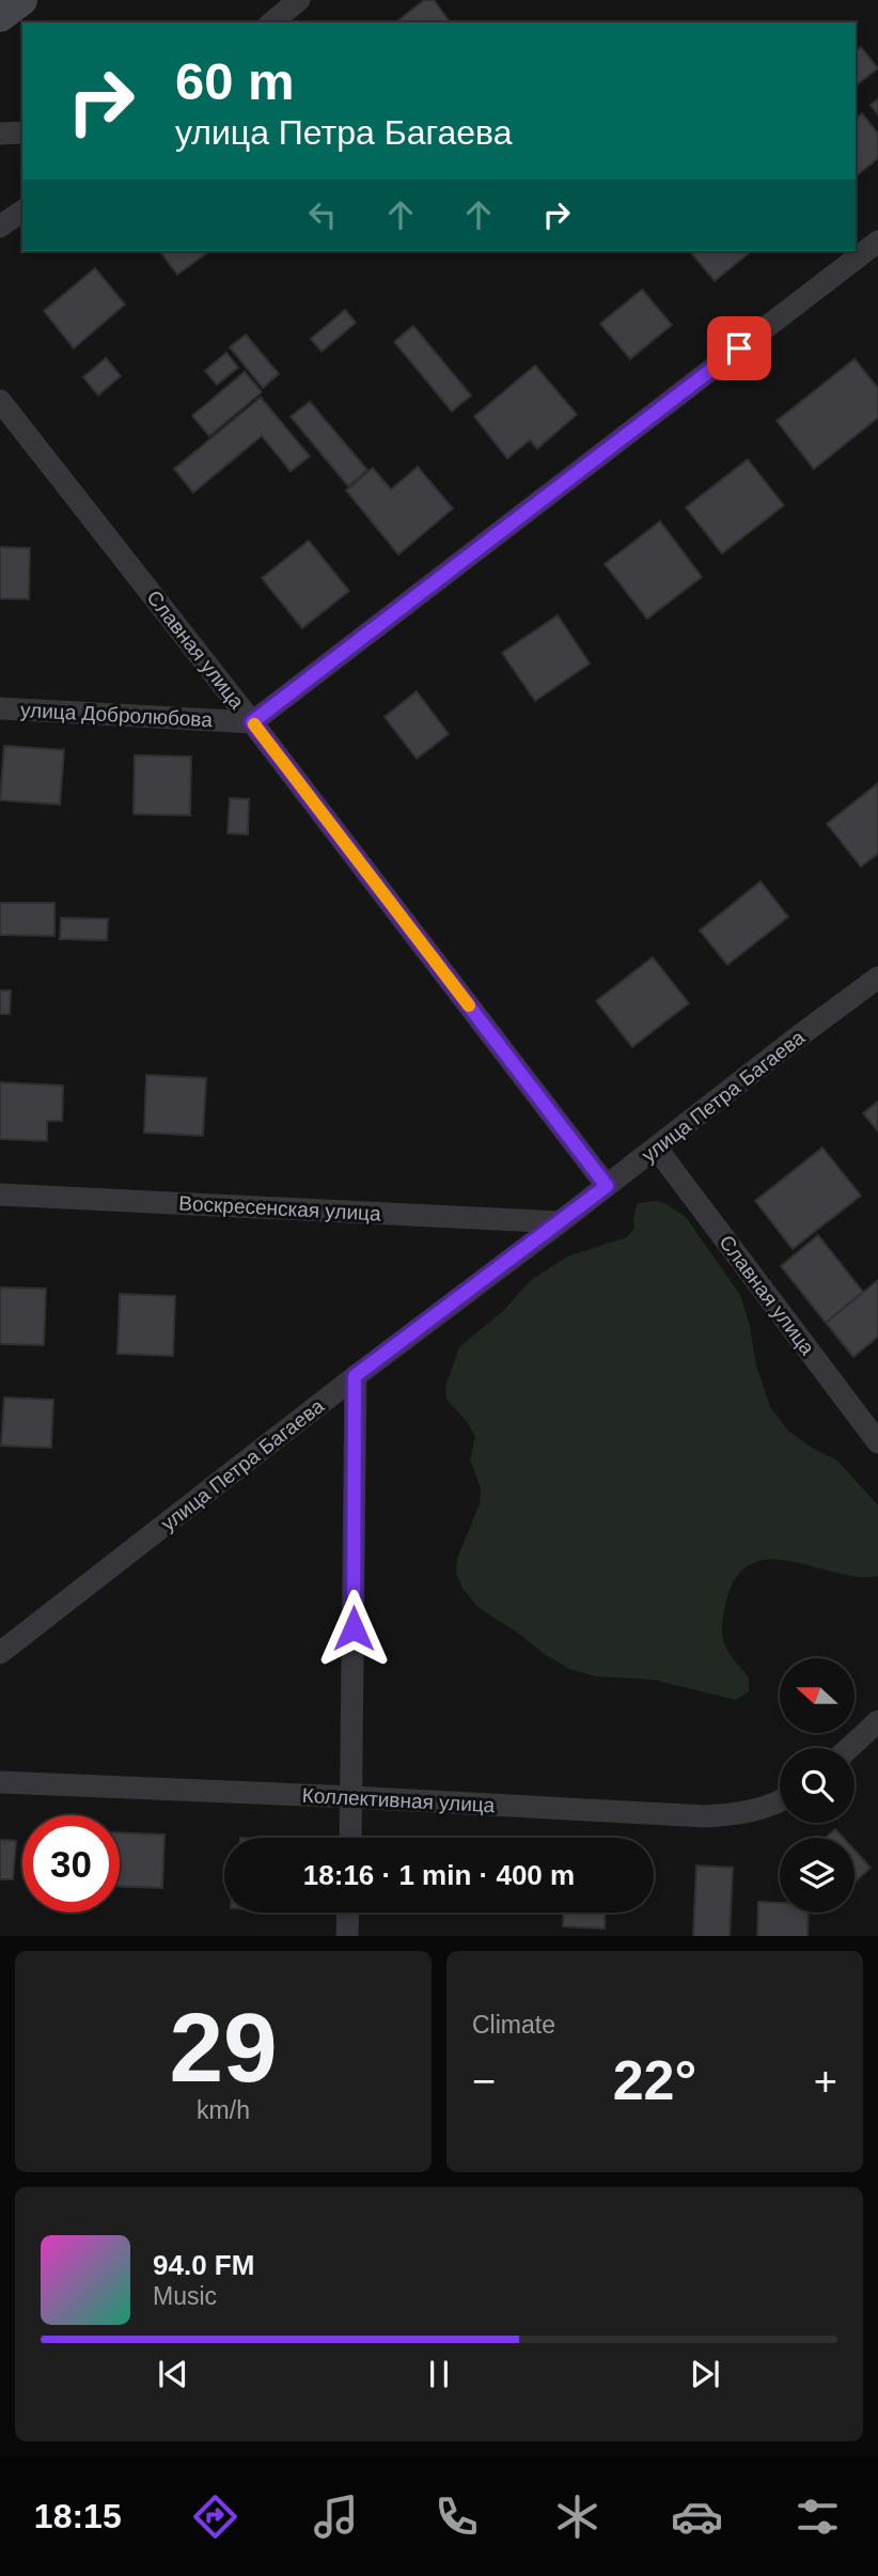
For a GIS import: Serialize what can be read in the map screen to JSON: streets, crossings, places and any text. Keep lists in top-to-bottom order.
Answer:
{
  "streets": {
    "street": [
      "Славная улица",
      "улица Добролюбова",
      "улица Петра Багаева",
      "Воскресенская улица",
      "Коллективная улица"
    ]
  },
  "crossings": [
    ["Славная улица", "улица Добролюбова"],
    ["Славная улица", "улица Петра Багаева"],
    ["улица Петра Багаева", "Воскресенская улица"]
  ],
  "north": "left",
  "page": {
    "turn": ["60 m", "улица Петра Багаева"],
    "limit": "30",
    "trip": "18:16 · 1 min · 400 m",
    "tile": [
      ["29", "km/h"],
      "Climate"
    ],
    "heat": ["−", "22°", "+"],
    "song": ["94.0 FM", "Music"],
    "tabs": "18:15"
  }
}
